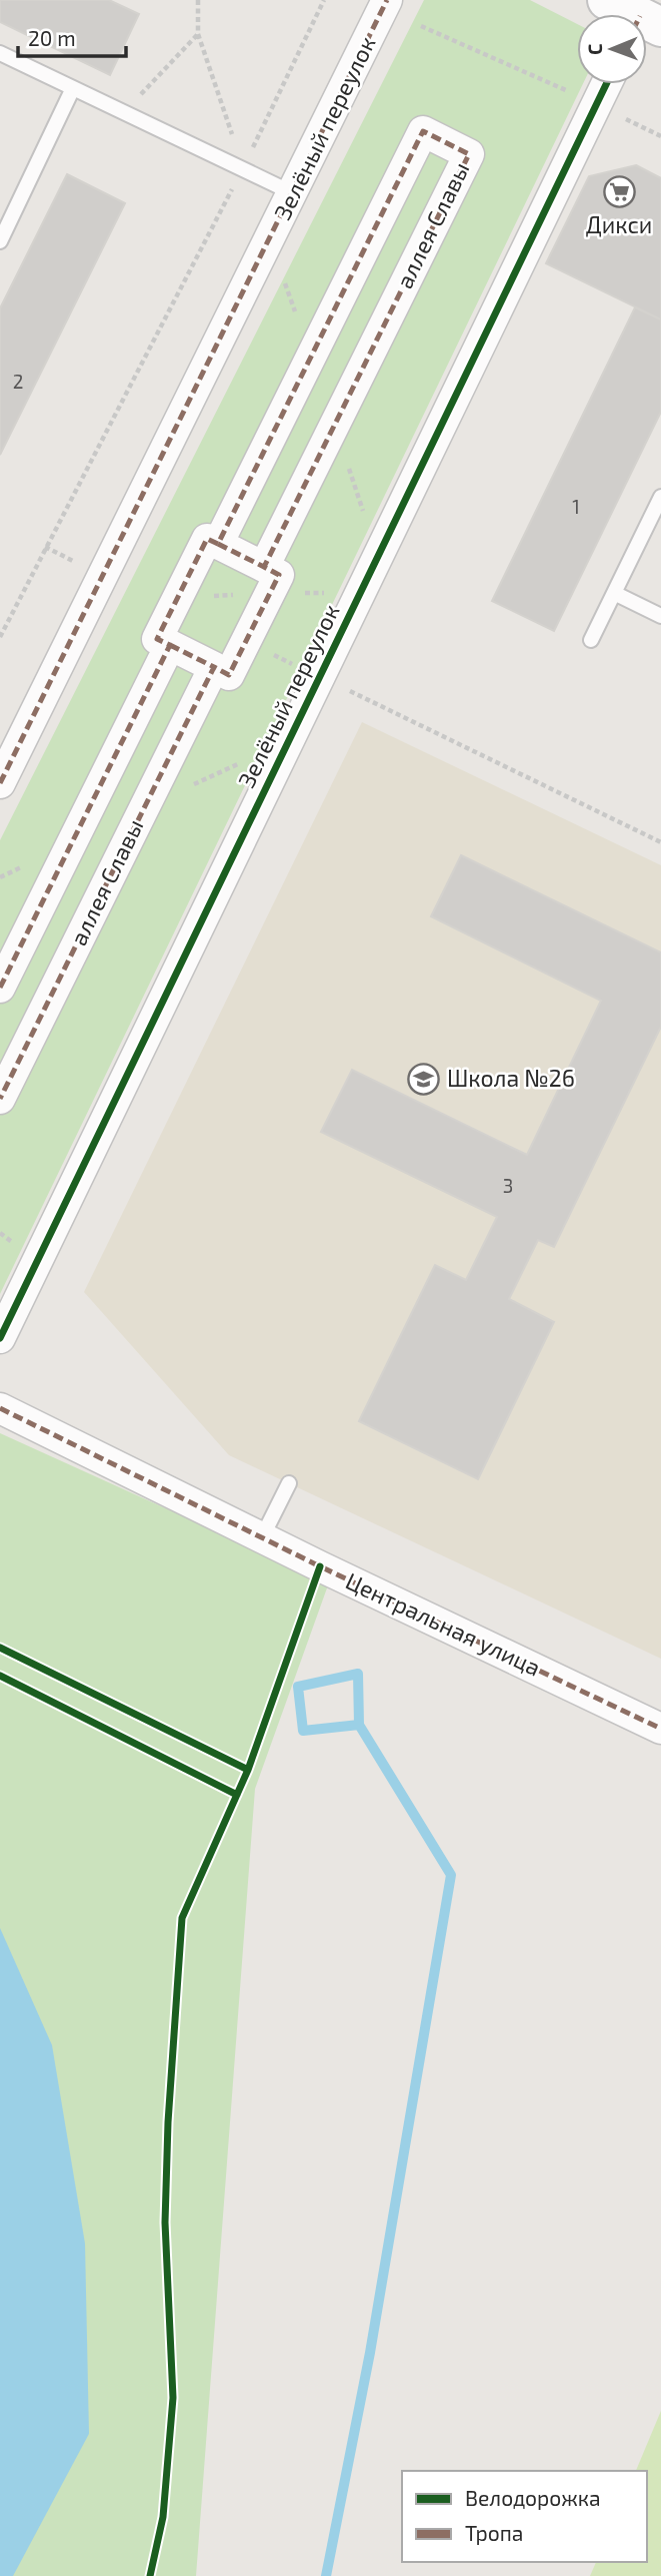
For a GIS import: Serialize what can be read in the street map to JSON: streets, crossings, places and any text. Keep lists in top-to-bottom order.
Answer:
{
  "streets": {
    "street": ["Зелёный переулок", "аллея Славы", "Центральная улица"]
  },
  "places": {
    "supermarket": ["Дикси"],
    "school or university": ["Школа №26"]
  },
  "house_numbers": ["2", "1", "3"],
  "legend": ["Велодорожка", "Тропа"],
  "scale_bar": "20 m",
  "north": "left"
}
